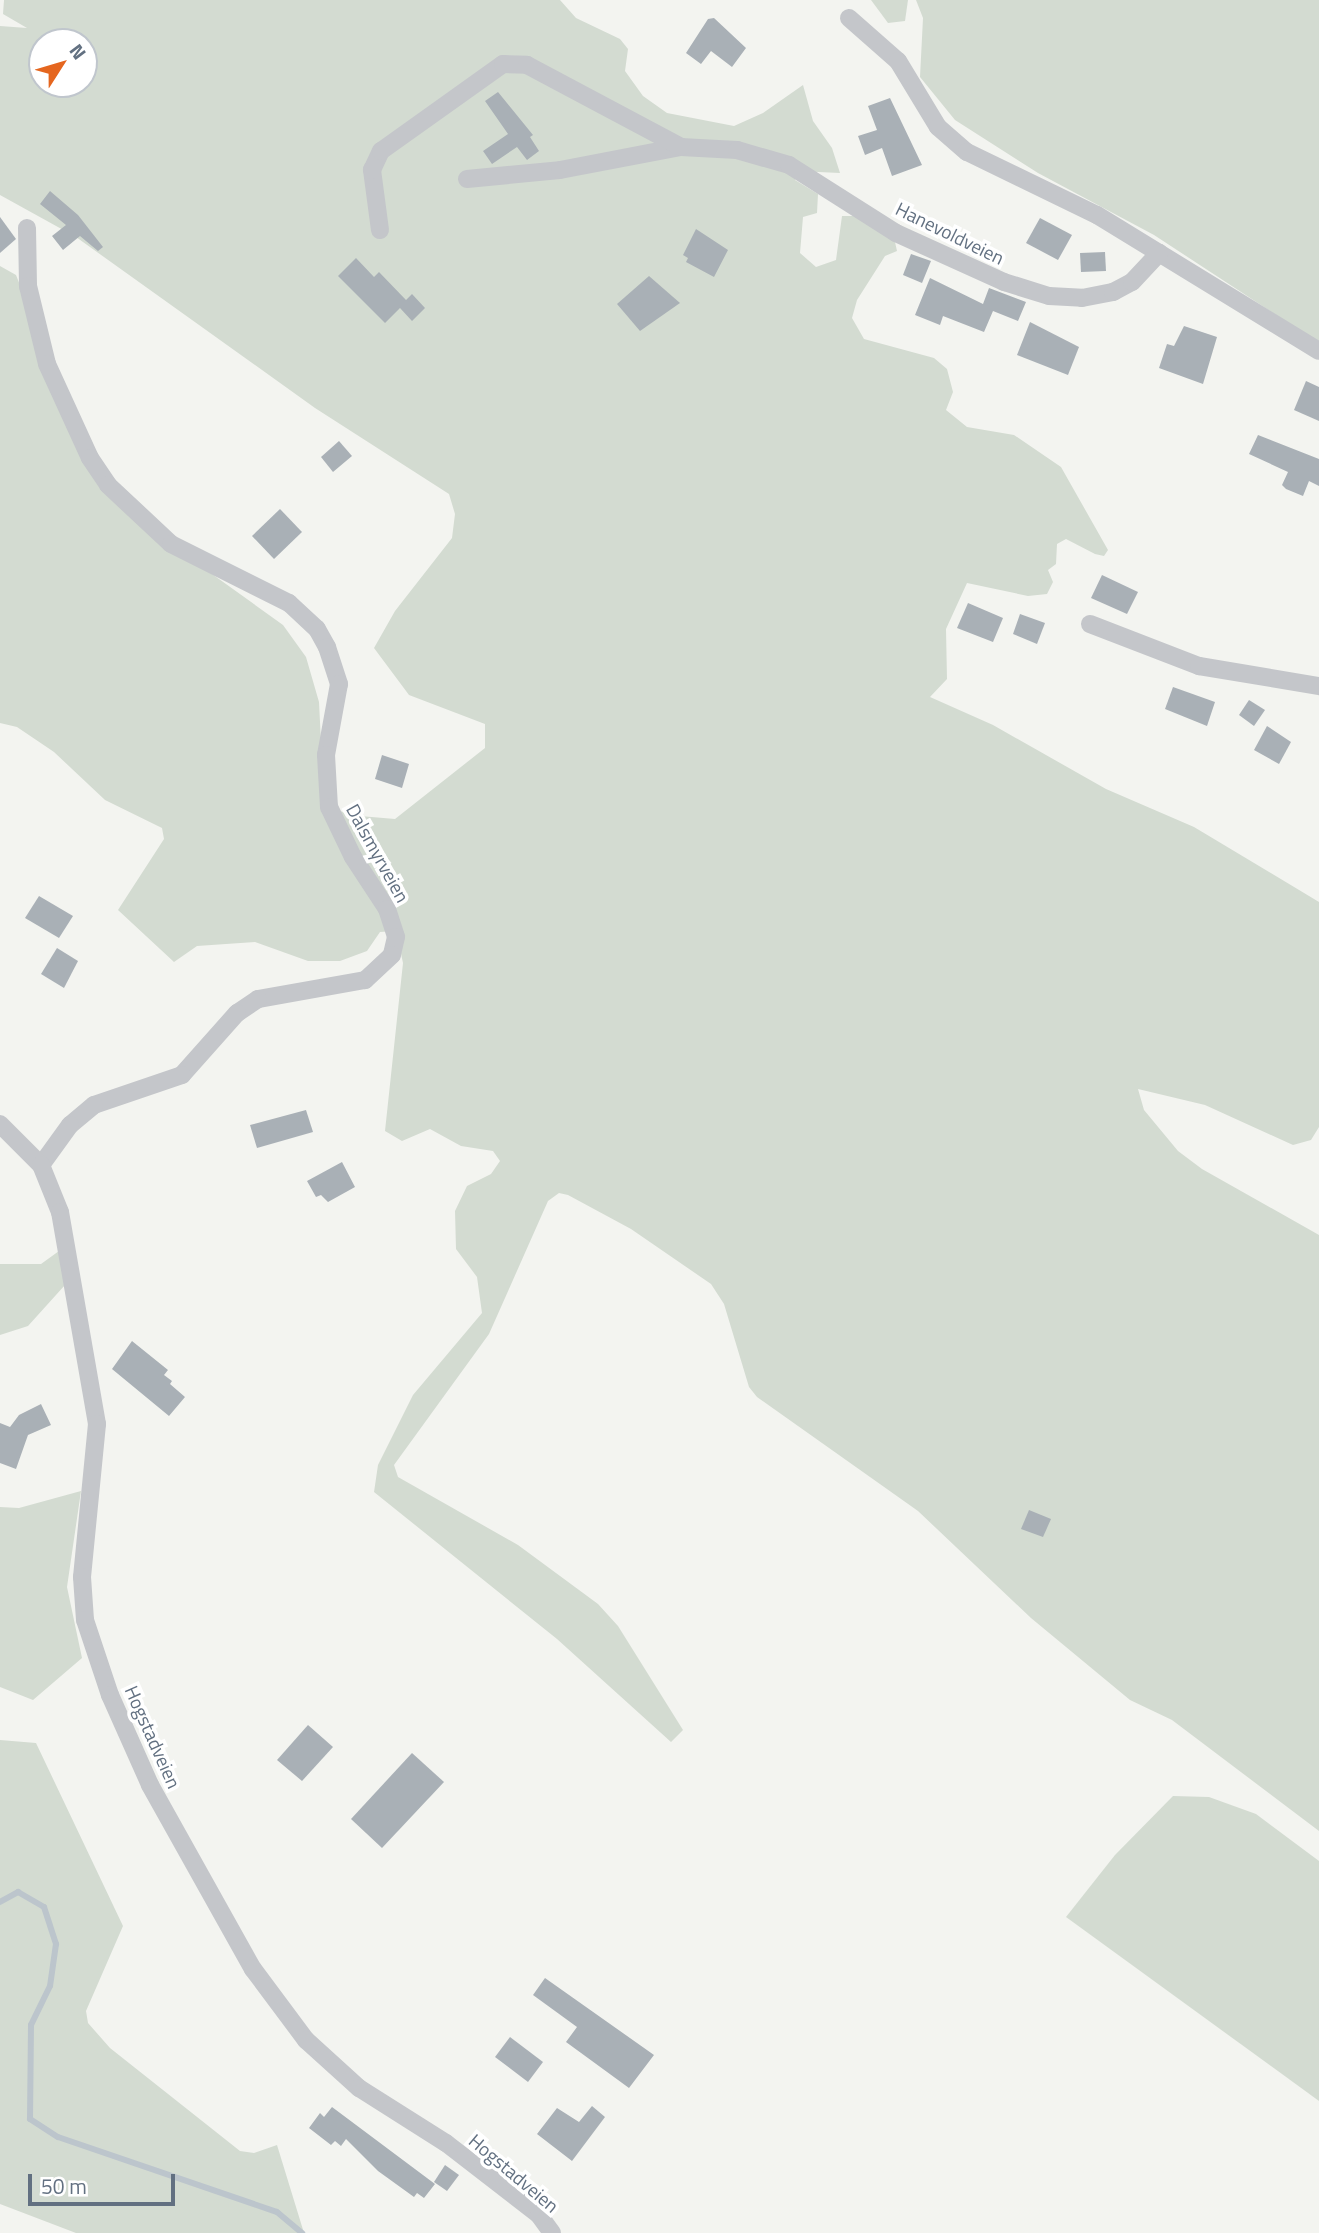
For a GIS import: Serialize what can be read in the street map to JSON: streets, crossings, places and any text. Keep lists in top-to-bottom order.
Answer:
{
  "streets": {
    "street": ["Hanevoldveien", "Dalsmyrveien", "Hogstadveien"]
  },
  "crossings": [
    ["Dalsmyrveien", "Hogstadveien"]
  ],
  "scale_bar": "50 m",
  "north": "top right"
}
